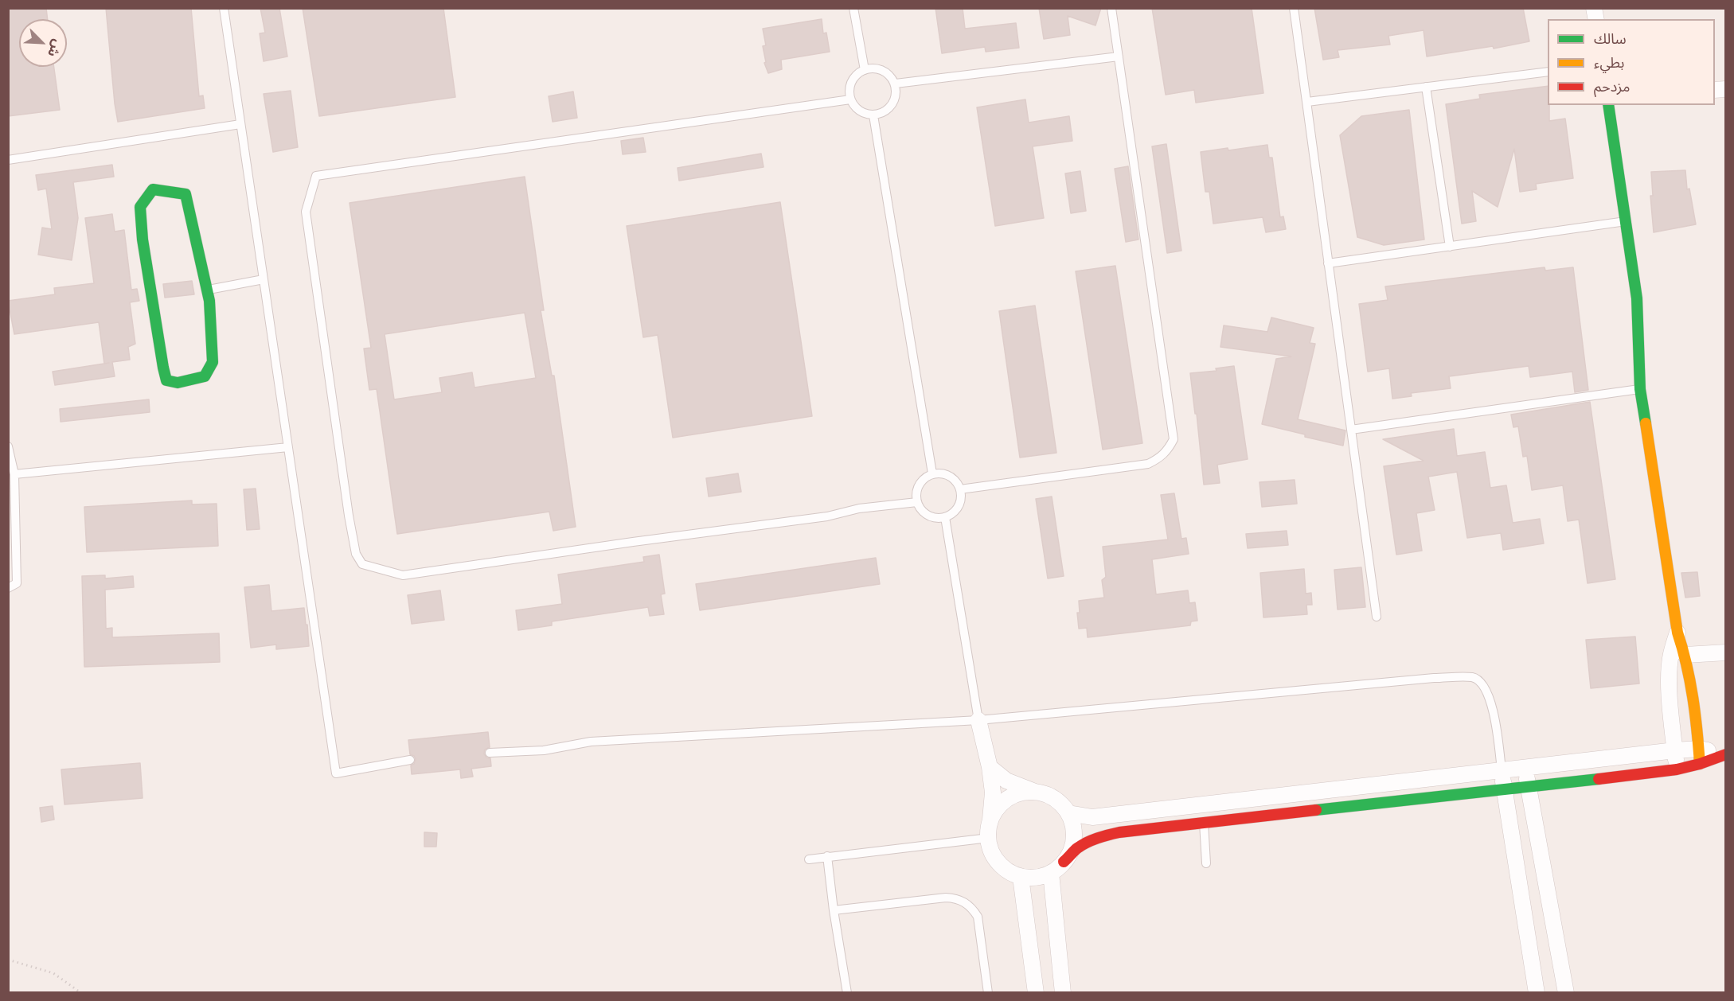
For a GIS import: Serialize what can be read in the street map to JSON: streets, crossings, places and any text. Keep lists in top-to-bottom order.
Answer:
{
  "legend": ["سالك", "بطيء", "مزدحم"],
  "north": "bottom right"
}
